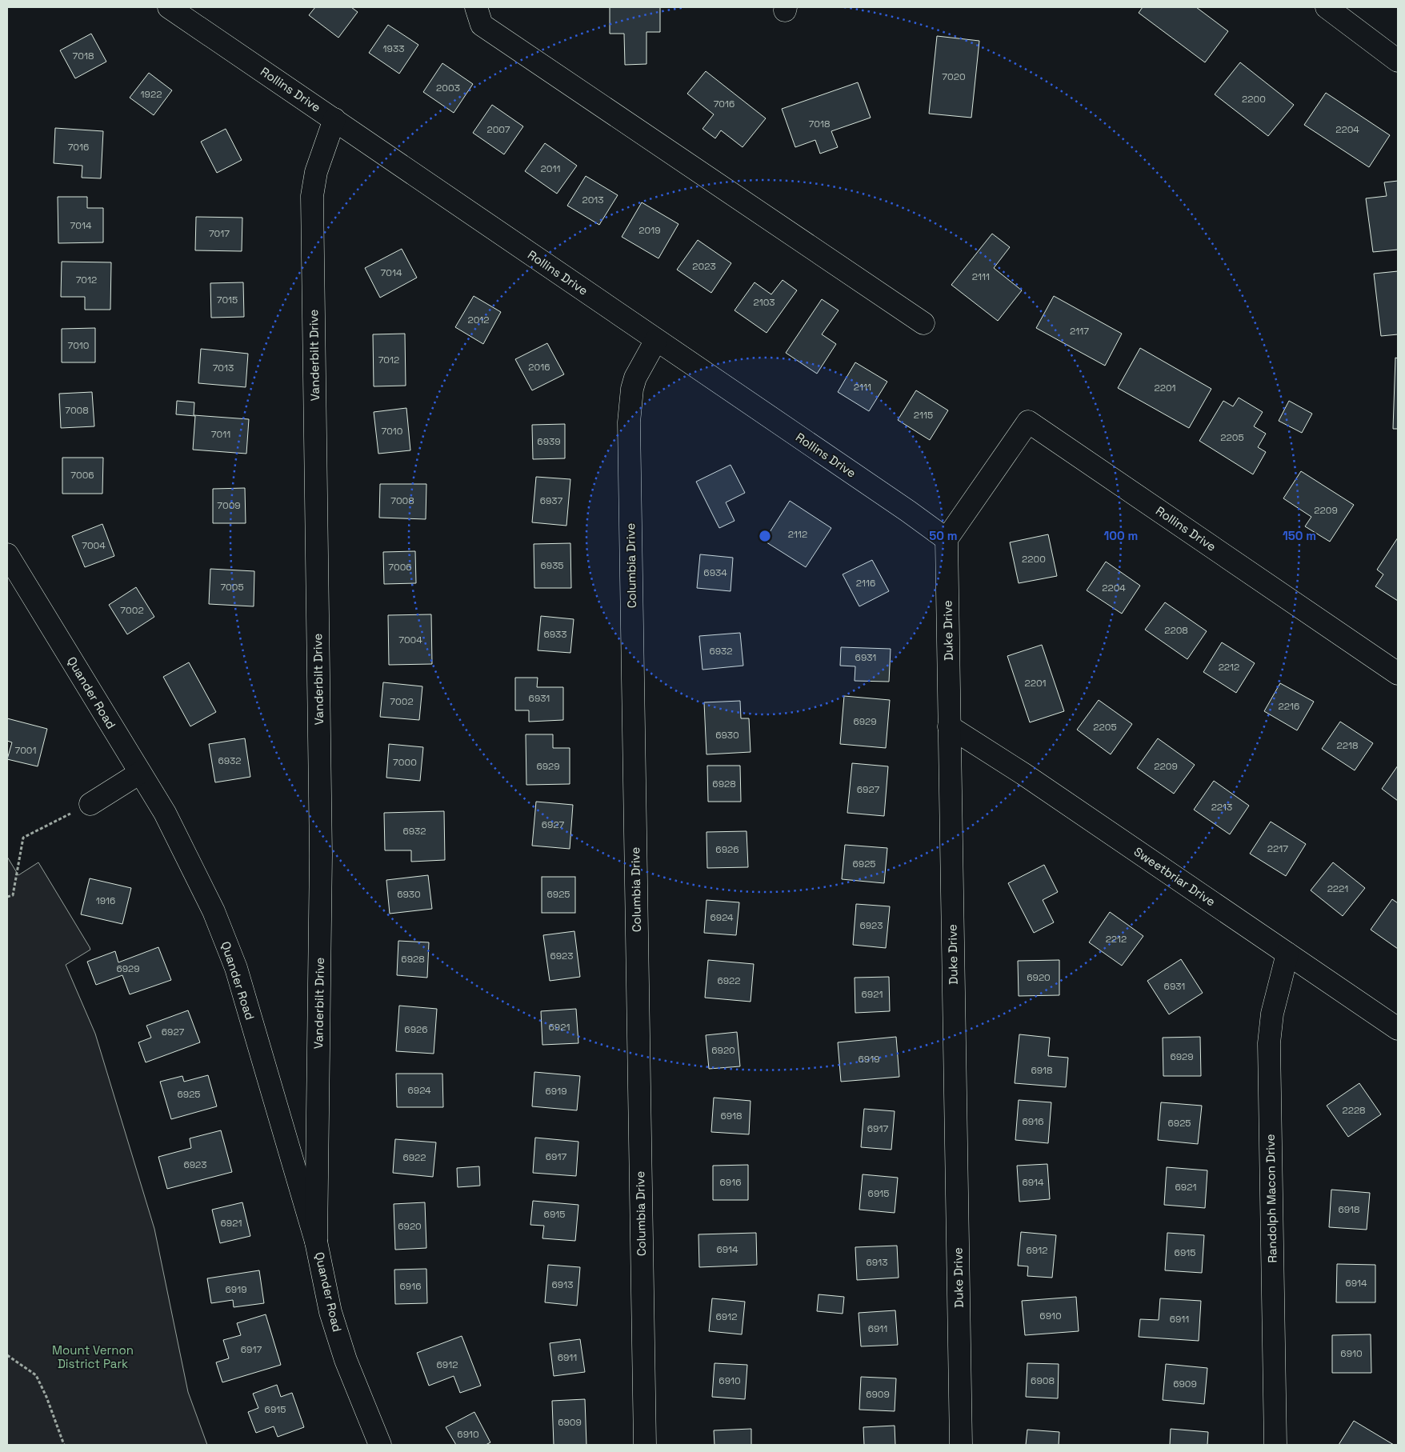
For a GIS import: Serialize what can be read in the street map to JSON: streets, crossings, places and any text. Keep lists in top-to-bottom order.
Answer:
{
  "streets": {
    "street": [
      "Rollins Drive",
      "Vanderbilt Drive",
      "Columbia Drive",
      "Duke Drive",
      "Quander Road",
      "Sweetbriar Drive",
      "Randolph Macon Drive"
    ]
  },
  "crossings": [
    ["Rollins Drive", "Vanderbilt Drive"],
    ["Rollins Drive", "Columbia Drive"],
    ["Rollins Drive", "Duke Drive"],
    ["Vanderbilt Drive", "Quander Road"],
    ["Duke Drive", "Sweetbriar Drive"],
    ["Sweetbriar Drive", "Randolph Macon Drive"]
  ],
  "parks": ["Mount Vernon District Park"],
  "house_numbers": [
    "1933",
    "7018",
    "7020",
    "2003",
    "1922",
    "2200",
    "7016",
    "7018",
    "2007",
    "2204",
    "7016",
    "2011",
    "2013",
    "7014",
    "2019",
    "7017",
    "2023",
    "7014",
    "2111",
    "7012",
    "7015",
    "2103",
    "2012",
    "2117",
    "7010",
    "7012",
    "2016",
    "7013",
    "2111",
    "2201",
    "7008",
    "2115",
    "7010",
    "7011",
    "2205",
    "6939",
    "7006",
    "7008",
    "6937",
    "7009",
    "2209",
    "2112",
    "7004",
    "2200",
    "6935",
    "7006",
    "6934",
    "2116",
    "7005",
    "2204",
    "7002",
    "2208",
    "6933",
    "7004",
    "6932",
    "6931",
    "2212",
    "2201",
    "6931",
    "7002",
    "2216",
    "6929",
    "2205",
    "6930",
    "2218",
    "7001",
    "6932",
    "7000",
    "6929",
    "2209",
    "6928",
    "6927",
    "2213",
    "6927",
    "6932",
    "2217",
    "6926",
    "6925",
    "2221",
    "6930",
    "6925",
    "1916",
    "6924",
    "6923",
    "2212",
    "6923",
    "6928",
    "6929",
    "6920",
    "6922",
    "6931",
    "6921",
    "6921",
    "6926",
    "6927",
    "6920",
    "6929",
    "6919",
    "6918",
    "6924",
    "6919",
    "6925",
    "2228",
    "6918",
    "6916",
    "6925",
    "6917",
    "6917",
    "6922",
    "6923",
    "6916",
    "6914",
    "6921",
    "6915",
    "6918",
    "6915",
    "6921",
    "6920",
    "6914",
    "6912",
    "6915",
    "6913",
    "6914",
    "6913",
    "6916",
    "6919",
    "6910",
    "6912",
    "6911",
    "6911",
    "6917",
    "6910",
    "6911",
    "6912",
    "6910",
    "6908",
    "6909",
    "6909",
    "6915",
    "6909",
    "6910"
  ],
  "rings": ["50 m", "100 m", "150 m"]
}
